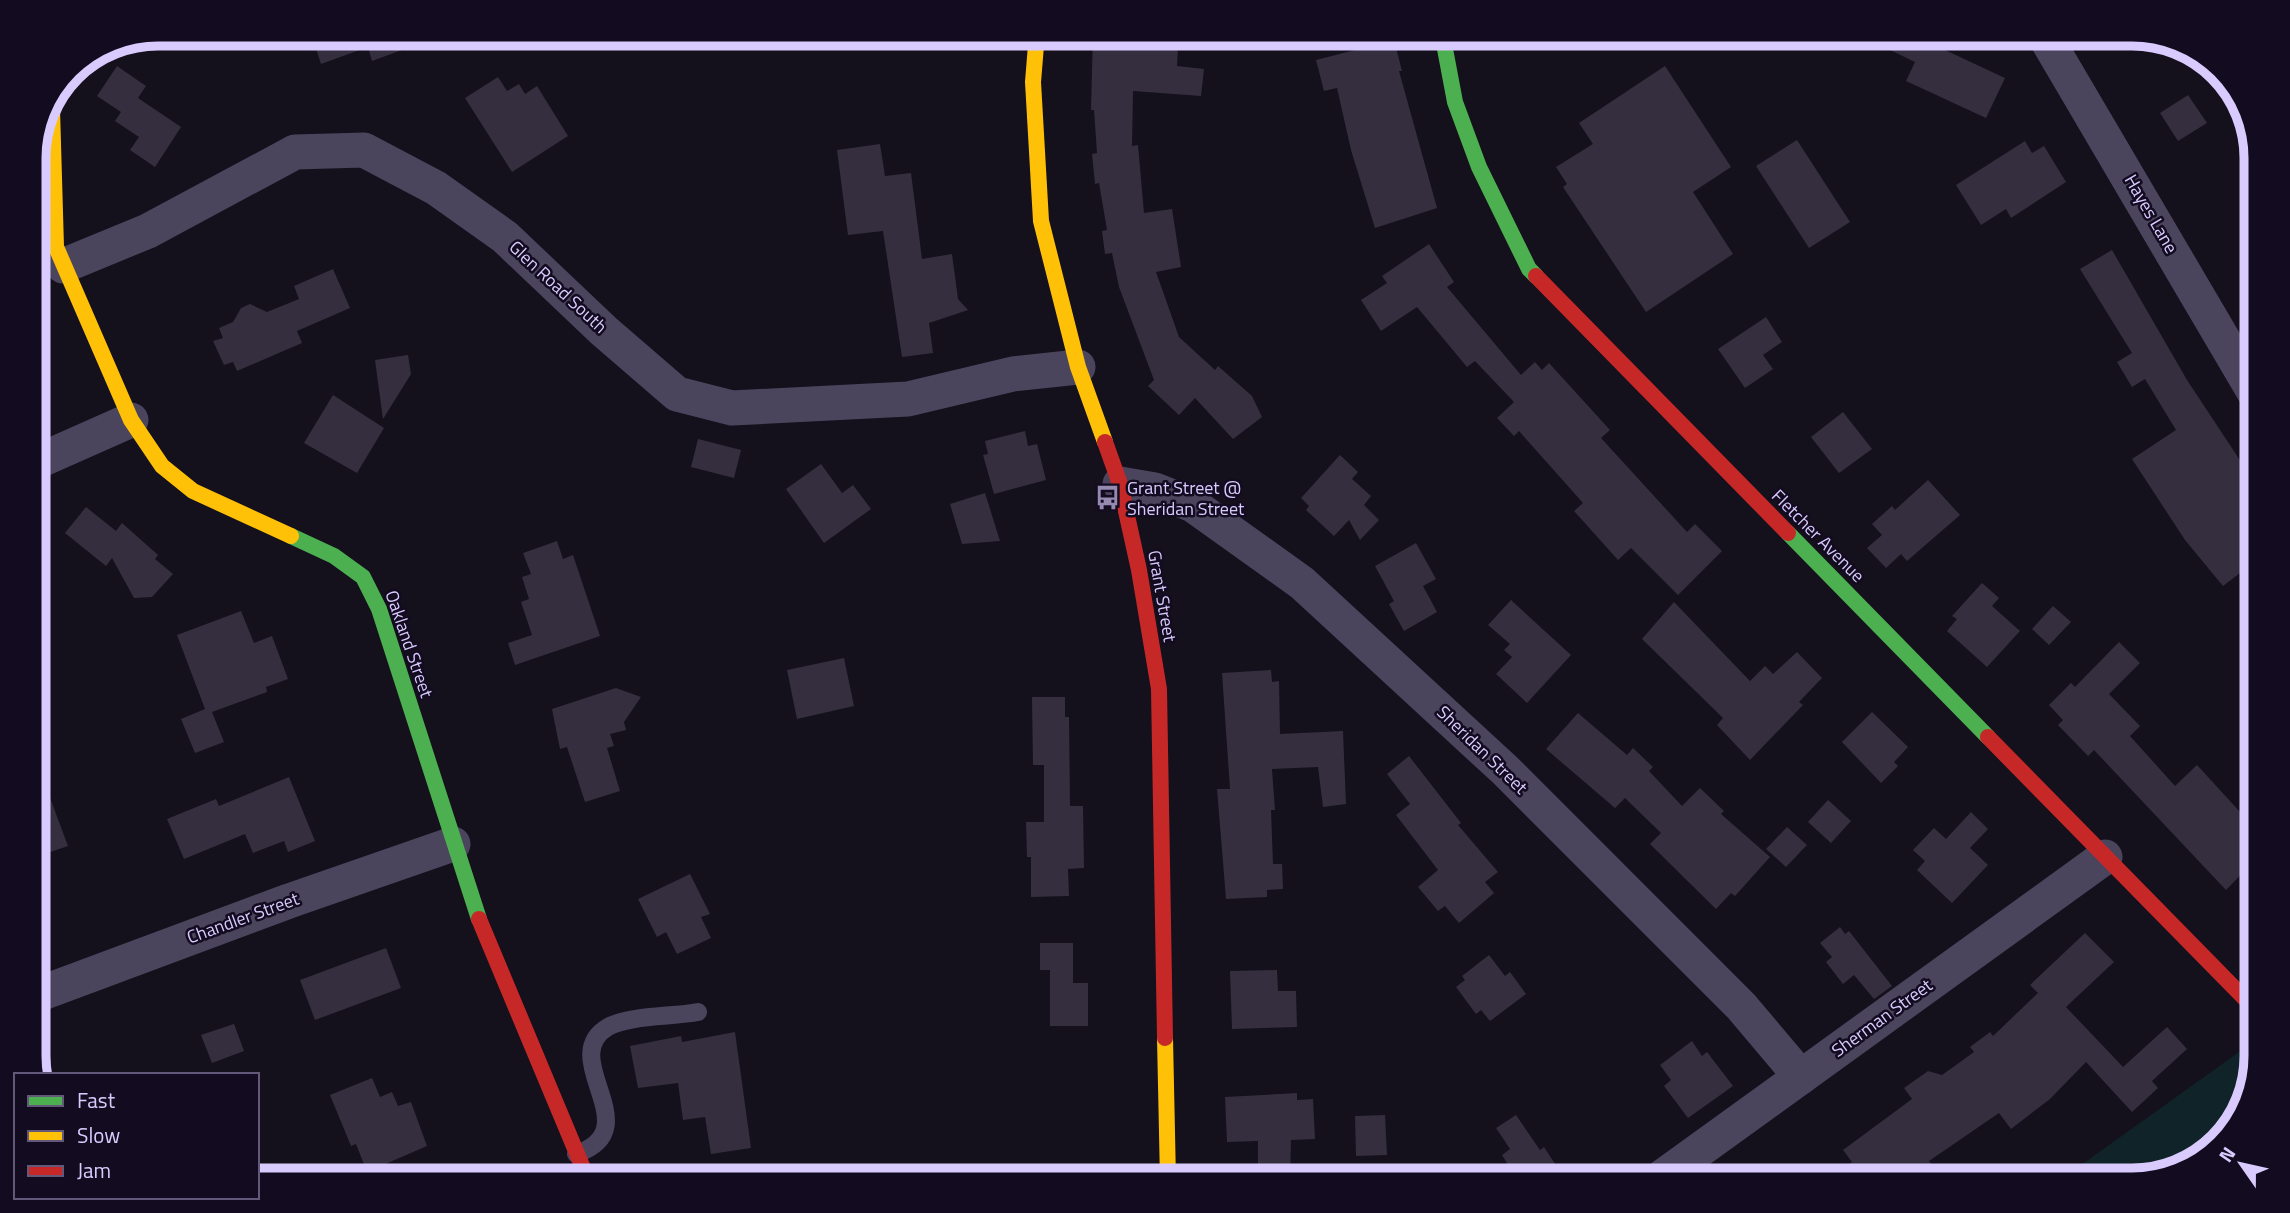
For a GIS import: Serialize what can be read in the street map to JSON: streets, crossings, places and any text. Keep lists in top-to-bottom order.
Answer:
{
  "streets": {
    "street": [
      "Hayes Lane",
      "Glen Road South",
      "Fletcher Avenue",
      "Grant Street",
      "Oakland Street",
      "Sheridan Street",
      "Chandler Street",
      "Sherman Street"
    ]
  },
  "crossings": [
    ["Glen Road South", "Grant Street"],
    ["Glen Road South", "Oakland Street"],
    ["Fletcher Avenue", "Sherman Street"],
    ["Grant Street", "Sheridan Street"],
    ["Oakland Street", "Chandler Street"],
    ["Sheridan Street", "Sherman Street"]
  ],
  "places": {
    "bus stop": ["Grant Street @ Sheridan Street"]
  },
  "legend": ["Fast", "Slow", "Jam"],
  "north": "top left"
}
